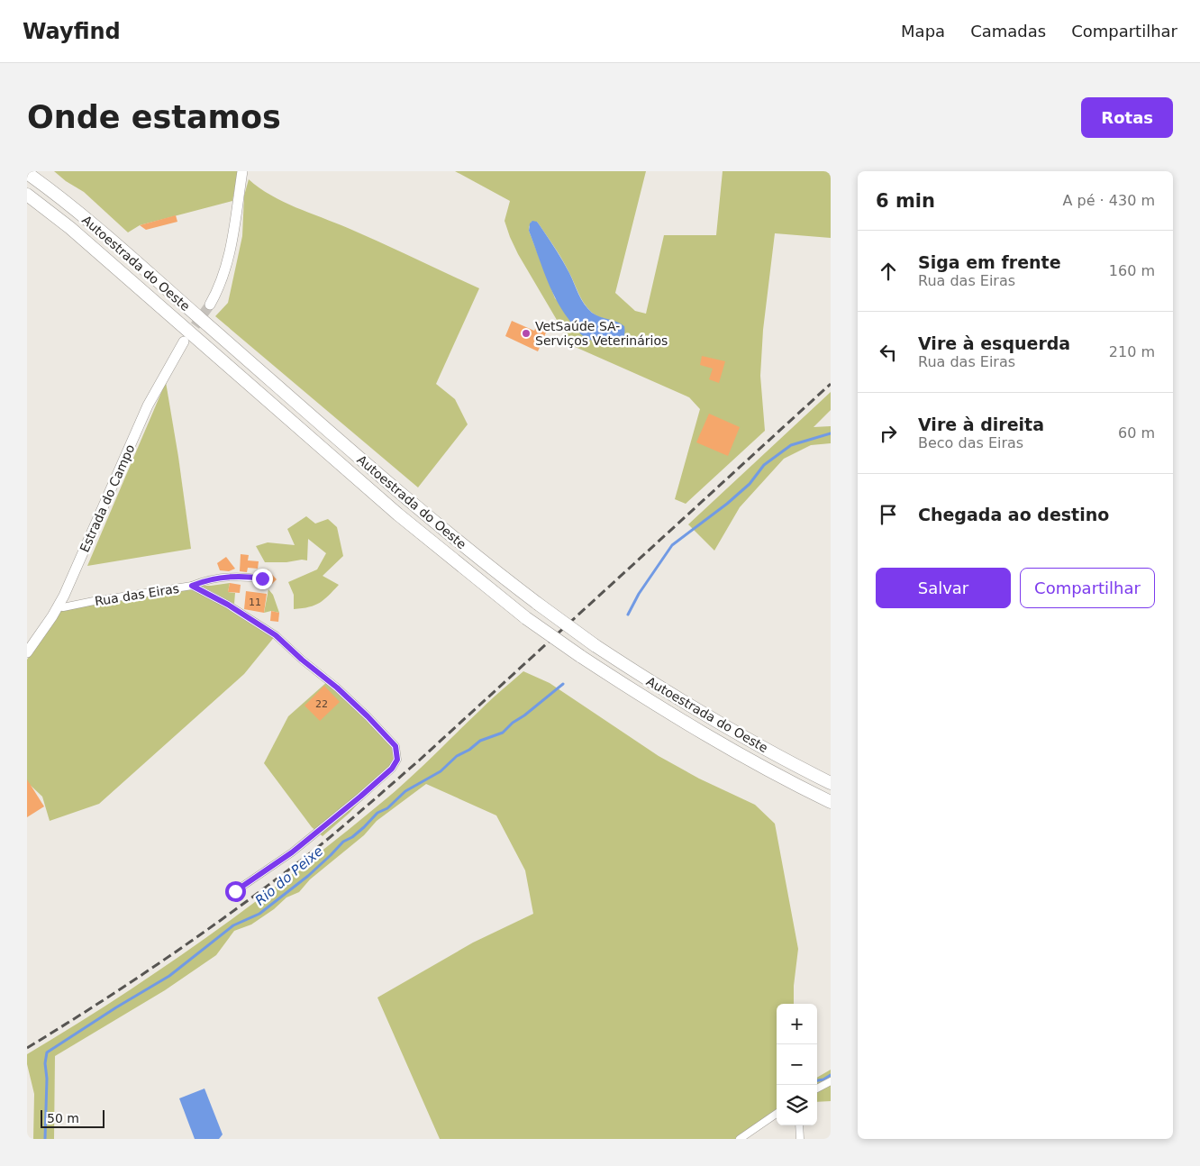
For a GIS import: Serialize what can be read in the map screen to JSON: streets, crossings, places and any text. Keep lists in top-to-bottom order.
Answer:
{
  "streets": {
    "highway": ["Autoestrada do Oeste"],
    "street": ["Estrada do Campo", "Rua das Eiras"]
  },
  "crossings": [
    ["Estrada do Campo", "Rua das Eiras"]
  ],
  "water": ["Rio do Peixe"],
  "places": ["VetSaúde SA- Serviços Veterinários"],
  "house_numbers": ["11", "22"],
  "scale_bar": "50 m",
  "page": {
    "header": "Wayfind",
    "nav": ["Mapa", "Camadas", "Compartilhar"],
    "buttons": [
      "Rotas",
      ["Salvar", "Compartilhar"]
    ],
    "title": "Onde estamos",
    "heading": ["6 min", "A pé · 430 m"],
    "list": [
      ["Siga em frente", "Rua das Eiras", "160 m"],
      ["Vire à esquerda", "Rua das Eiras", "210 m"],
      ["Vire à direita", "Beco das Eiras", "60 m"],
      "Chegada ao destino"
    ],
    "map_buttons": ["+", "−"],
    "scale": "50 m"
  }
}
